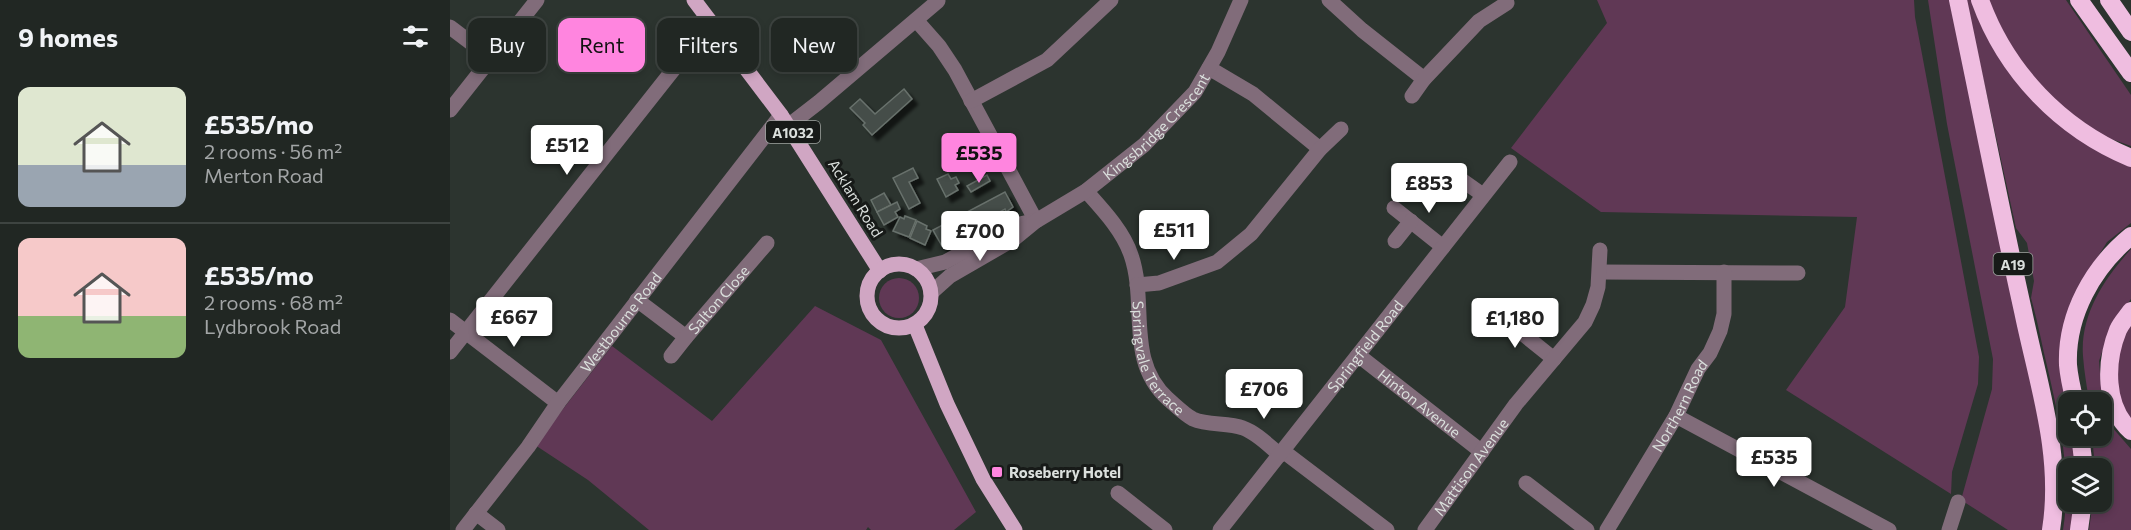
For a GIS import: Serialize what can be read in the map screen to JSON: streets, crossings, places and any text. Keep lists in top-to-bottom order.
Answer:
{
  "streets": {
    "highway": ["A19"],
    "main road": ["A1032", "Acklam Road"],
    "street": [
      "Kingsbridge Crescent",
      "Salton Close",
      "Westbourne Road",
      "Springfield Road",
      "Springvale Terrace",
      "Hinton Avenue",
      "Northern Road",
      "Mattison Avenue"
    ]
  },
  "crossings": [
    ["Kingsbridge Crescent", "Acklam Road"],
    ["Kingsbridge Crescent", "Springvale Terrace"],
    ["Acklam Road", "Westbourne Road"],
    ["Salton Close", "Westbourne Road"],
    ["Springfield Road", "Springvale Terrace"],
    ["Springfield Road", "Hinton Avenue"],
    ["Hinton Avenue", "Mattison Avenue"]
  ],
  "places": {
    "transit": ["Roseberry Hotel"]
  },
  "page": {
    "heading": "9 homes",
    "chip": [
      "Buy",
      "Rent",
      "Filters",
      "New"
    ],
    "list": [
      {
        "name": "£535/mo",
        "note": "2 rooms · 56 m² · Merton Road"
      },
      {
        "name": "£535/mo",
        "note": "2 rooms · 68 m² · Lydbrook Road"
      }
    ],
    "price": [
      "£512",
      "£535",
      "£853",
      "£511",
      "£700",
      "£667",
      "£1,180",
      "£706",
      "£535"
    ]
  }
}
